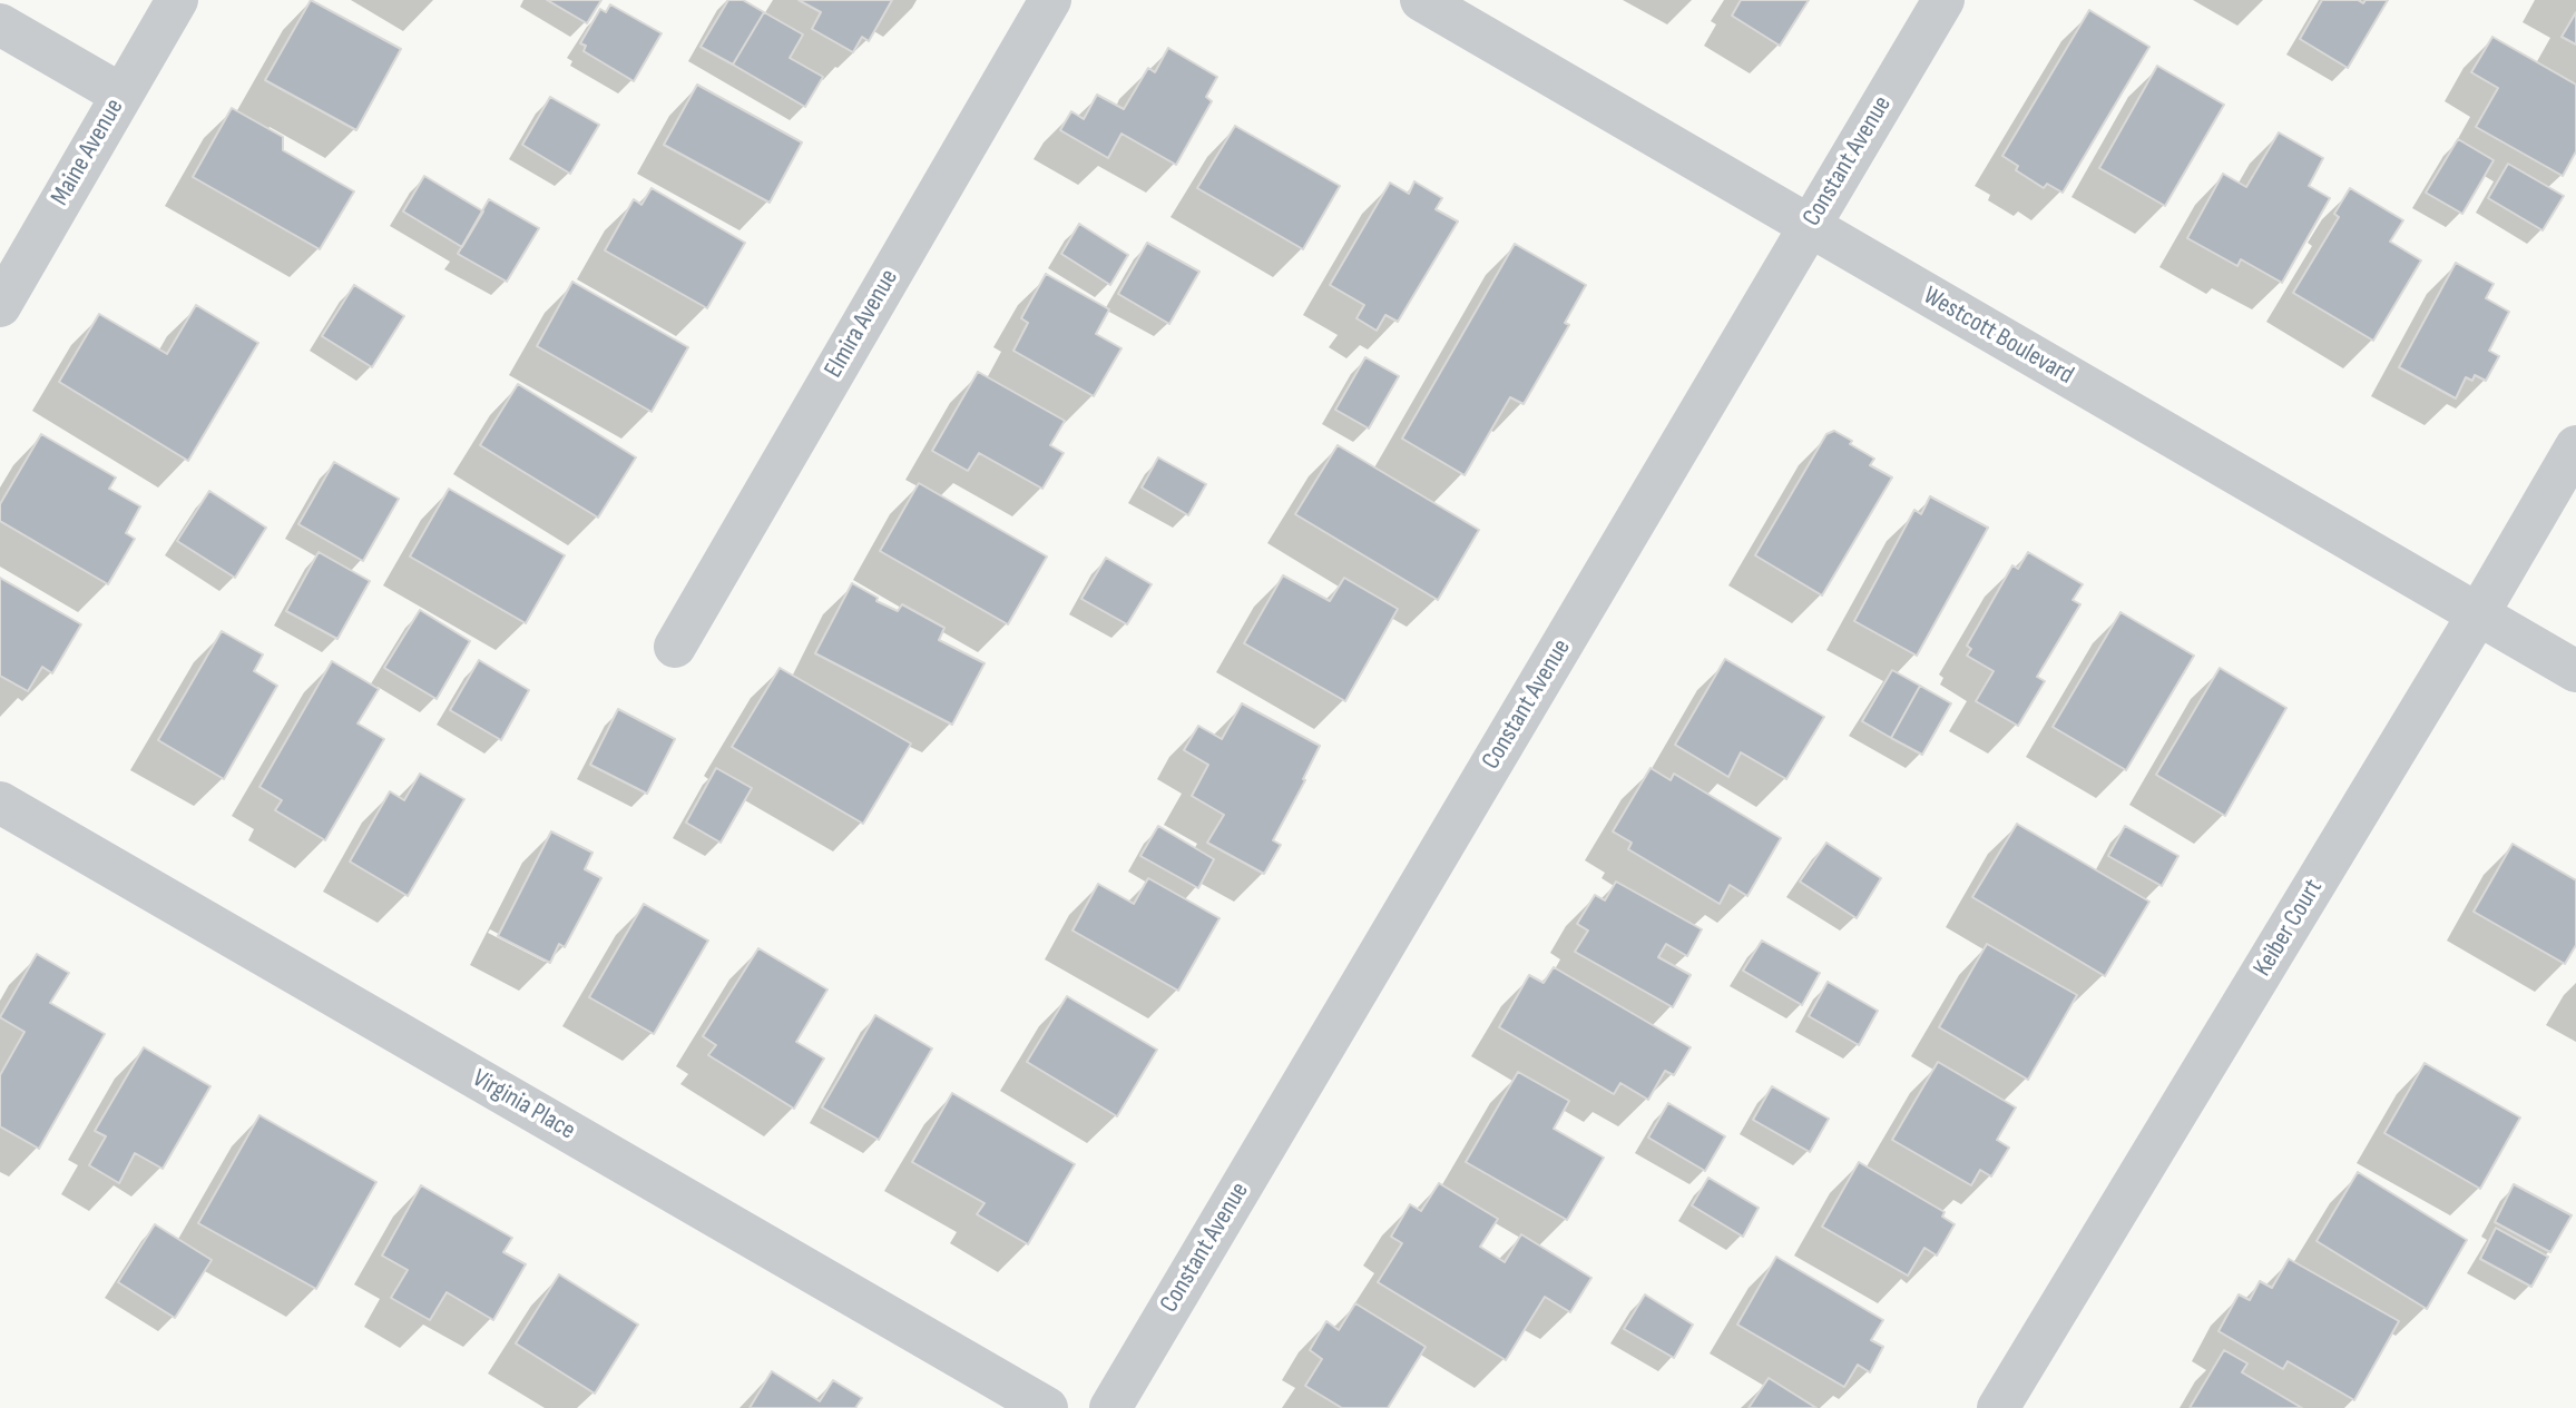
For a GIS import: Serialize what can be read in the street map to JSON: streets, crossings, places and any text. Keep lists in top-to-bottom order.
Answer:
{
  "streets": {
    "street": [
      "Maine Avenue",
      "Constant Avenue",
      "Elmira Avenue",
      "Westcott Boulevard",
      "Keiber Court",
      "Virginia Place"
    ]
  },
  "crossings": [
    ["Constant Avenue", "Westcott Boulevard"],
    ["Westcott Boulevard", "Keiber Court"]
  ]
}
